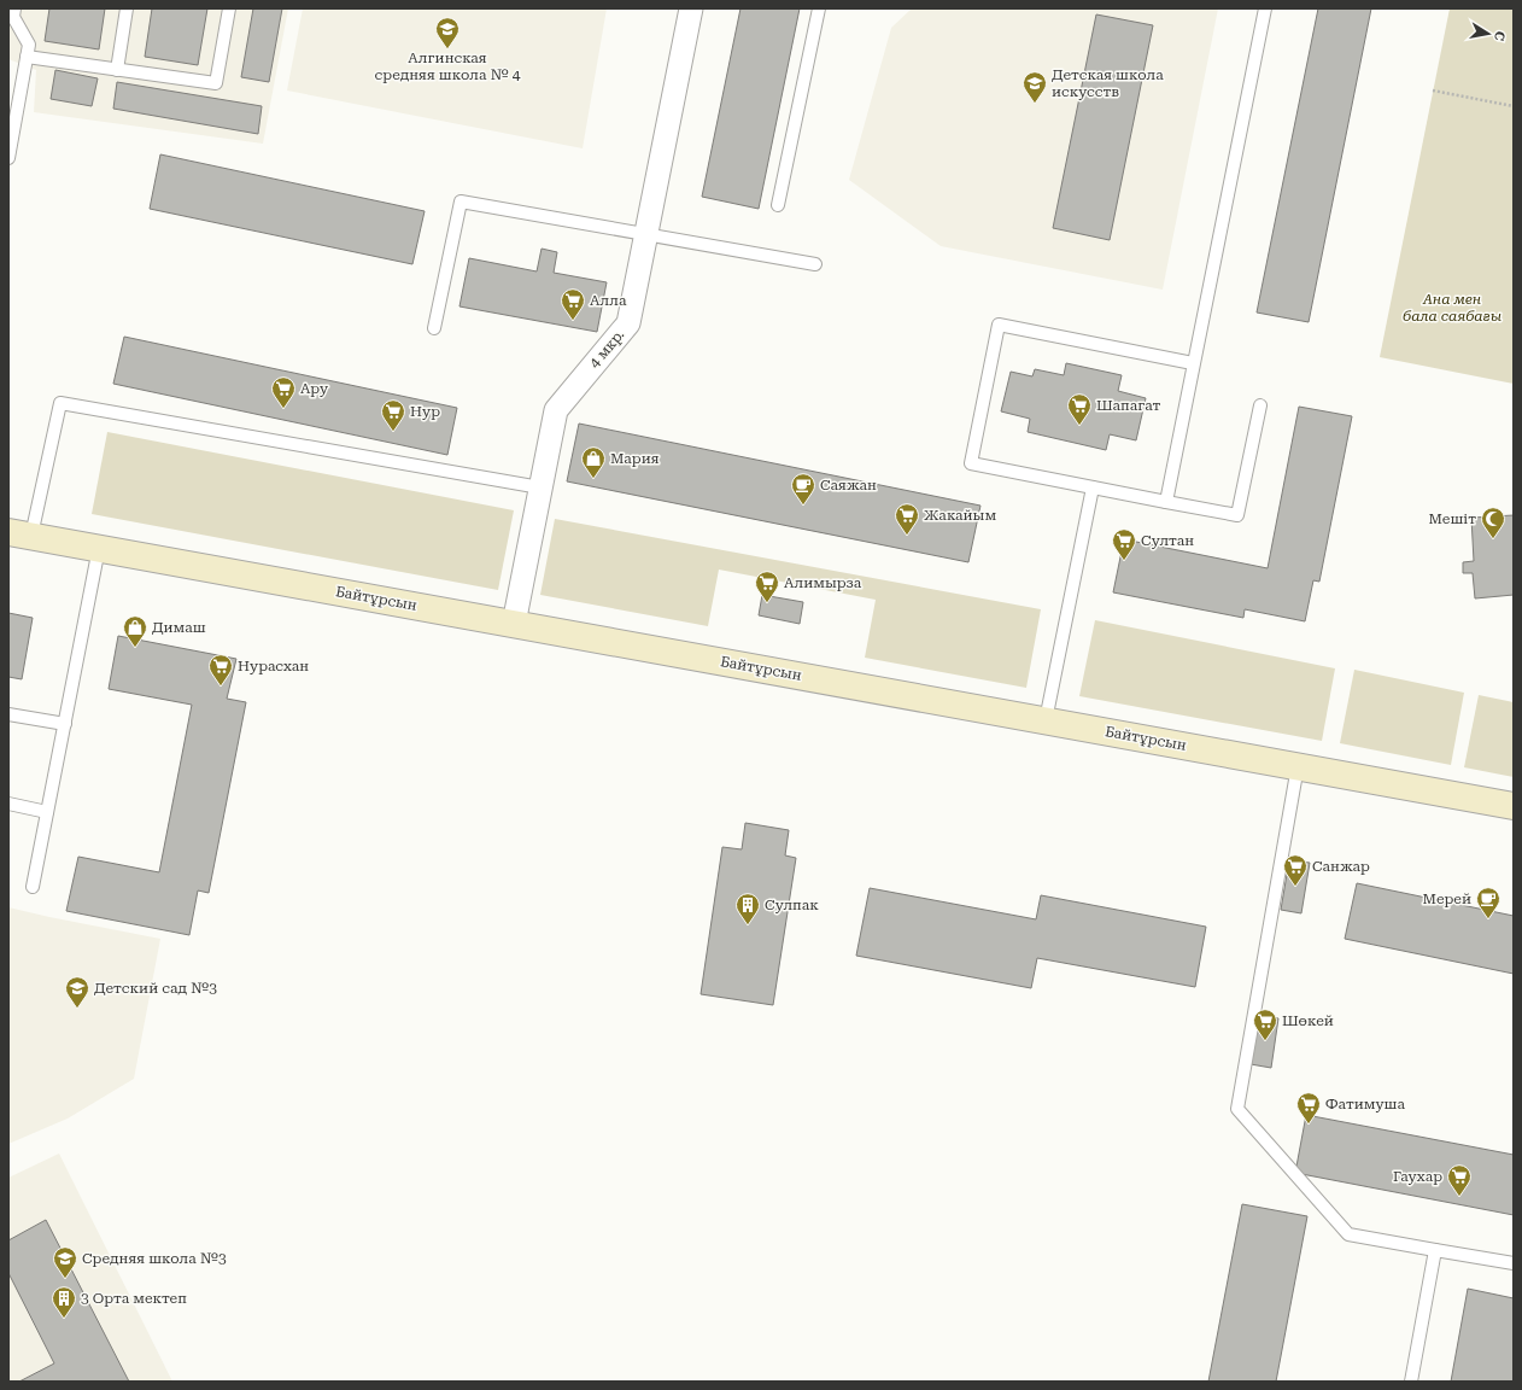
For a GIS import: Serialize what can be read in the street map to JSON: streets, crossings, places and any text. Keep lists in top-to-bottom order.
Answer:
{
  "streets": {
    "street": ["4 мкр.", "Байтұрсын"]
  },
  "crossings": [
    ["4 мкр.", "Байтұрсын"]
  ],
  "parks": ["Ана мен бала саябағы"],
  "places": {
    "school or university": [
      "Алгинская средняя школа № 4",
      "Детская школа искусств",
      "Детский сад №3",
      "Средняя школа №3"
    ],
    "supermarket": [
      "Алла",
      "Ару",
      "Шапагат",
      "Нур",
      "Жакайым",
      "Султан",
      "Алимырза",
      "Нурасхан",
      "Санжар",
      "Шөкей",
      "Фатимуша",
      "Гаухар"
    ],
    "shop": ["Мария", "Димаш"],
    "cafe": ["Саяжан", "Мерей"],
    "mosque": ["Мешіт"],
    "building": ["Сулпак", "3 Орта мектеп"]
  },
  "north": "right"
}
